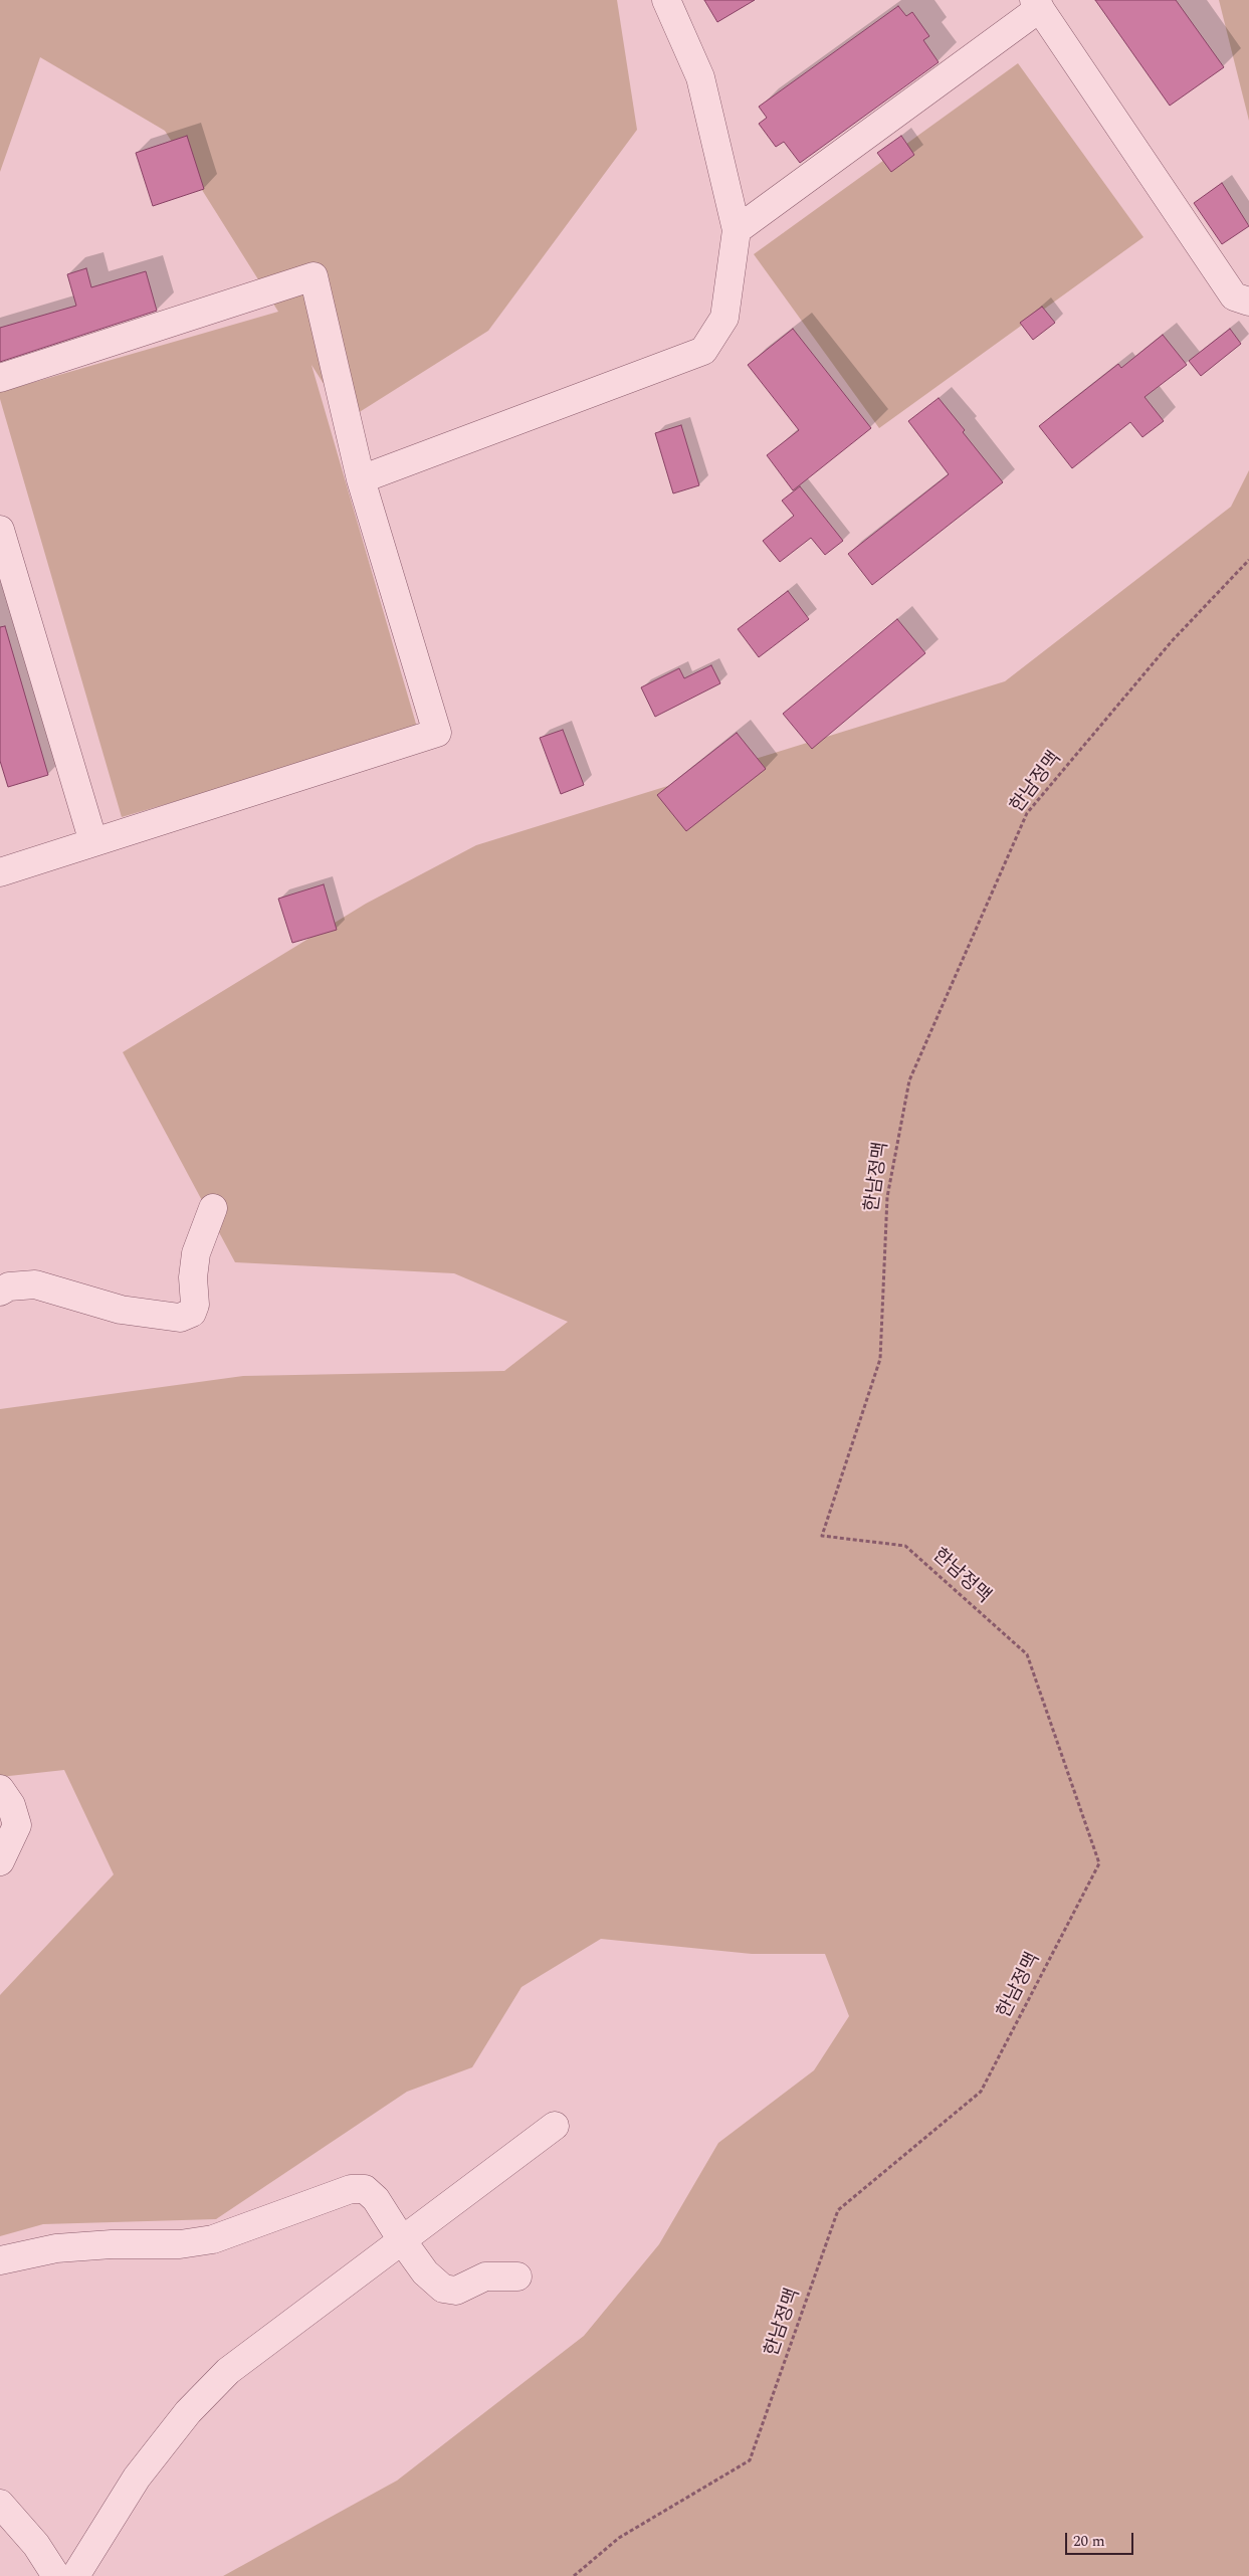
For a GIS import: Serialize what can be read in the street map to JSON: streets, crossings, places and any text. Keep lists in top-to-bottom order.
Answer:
{
  "streets": {
    "path": ["한남정맥"]
  },
  "scale_bar": "20 m"
}
